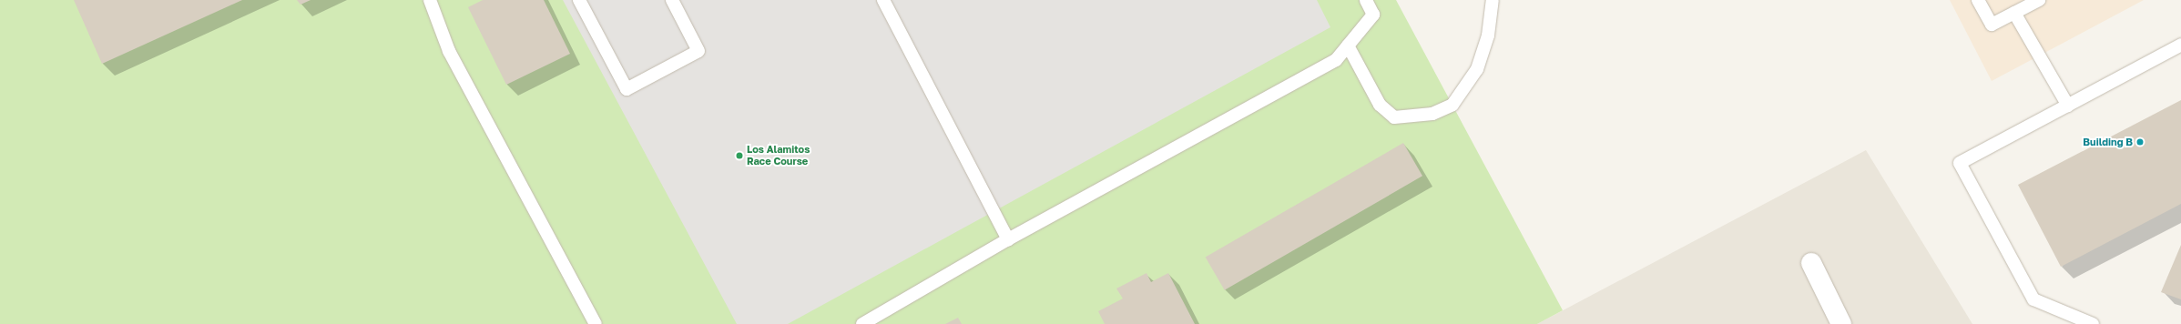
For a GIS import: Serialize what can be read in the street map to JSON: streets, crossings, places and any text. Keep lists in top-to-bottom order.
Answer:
{
  "places": ["Building B", "Los Alamitos Race Course"]
}
